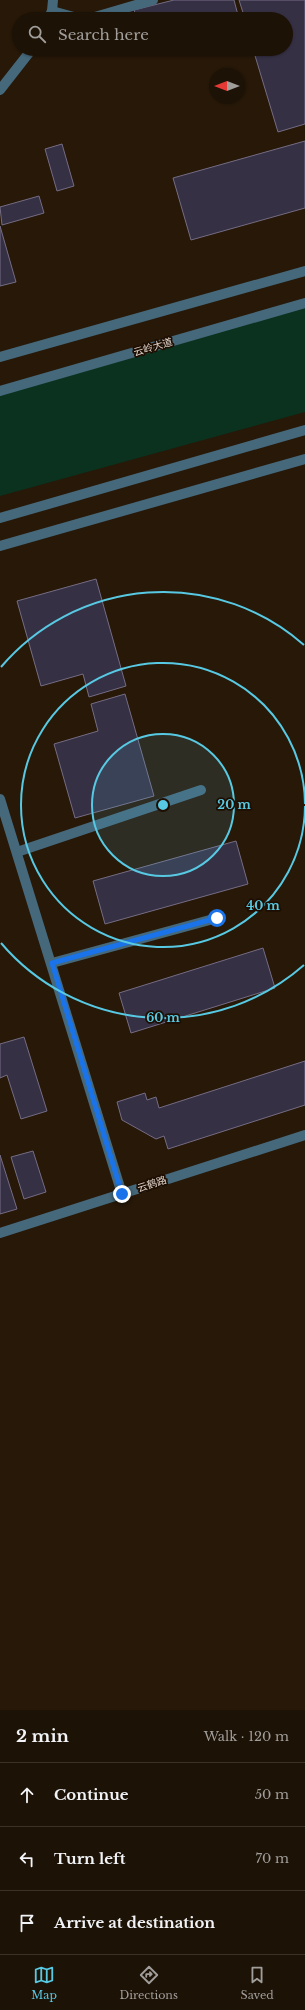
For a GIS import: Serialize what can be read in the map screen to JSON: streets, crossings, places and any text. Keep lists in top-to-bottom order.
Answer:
{
  "streets": {
    "street": ["云岭大道", "云鹤路"]
  },
  "north": "left",
  "page": {
    "search": "Search here",
    "heading": ["2 min", "Walk · 120 m"],
    "list": [
      ["Continue", "50 m"],
      ["Turn left", "70 m"],
      "Arrive at destination"
    ],
    "nav": ["Map", "Directions", "Saved"]
  },
  "rings": ["20 m", "40 m", "60 m"]
}
